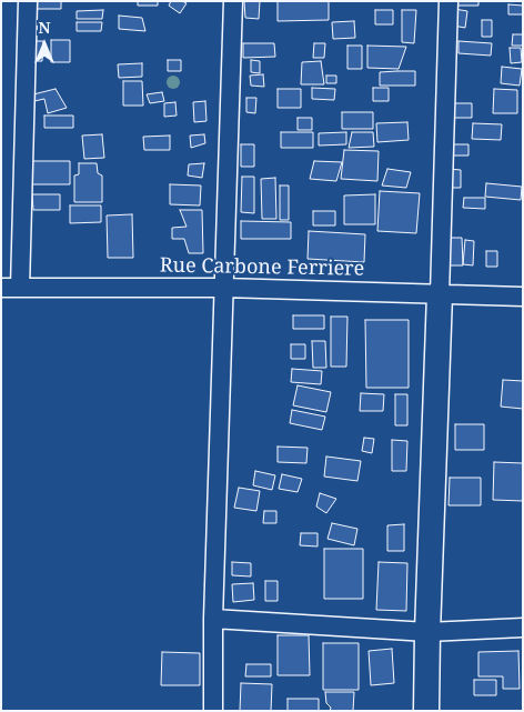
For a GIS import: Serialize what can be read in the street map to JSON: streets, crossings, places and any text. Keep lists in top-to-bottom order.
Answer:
{
  "streets": {
    "street": ["Rue Carbone Ferriere"]
  },
  "north": "top"
}
